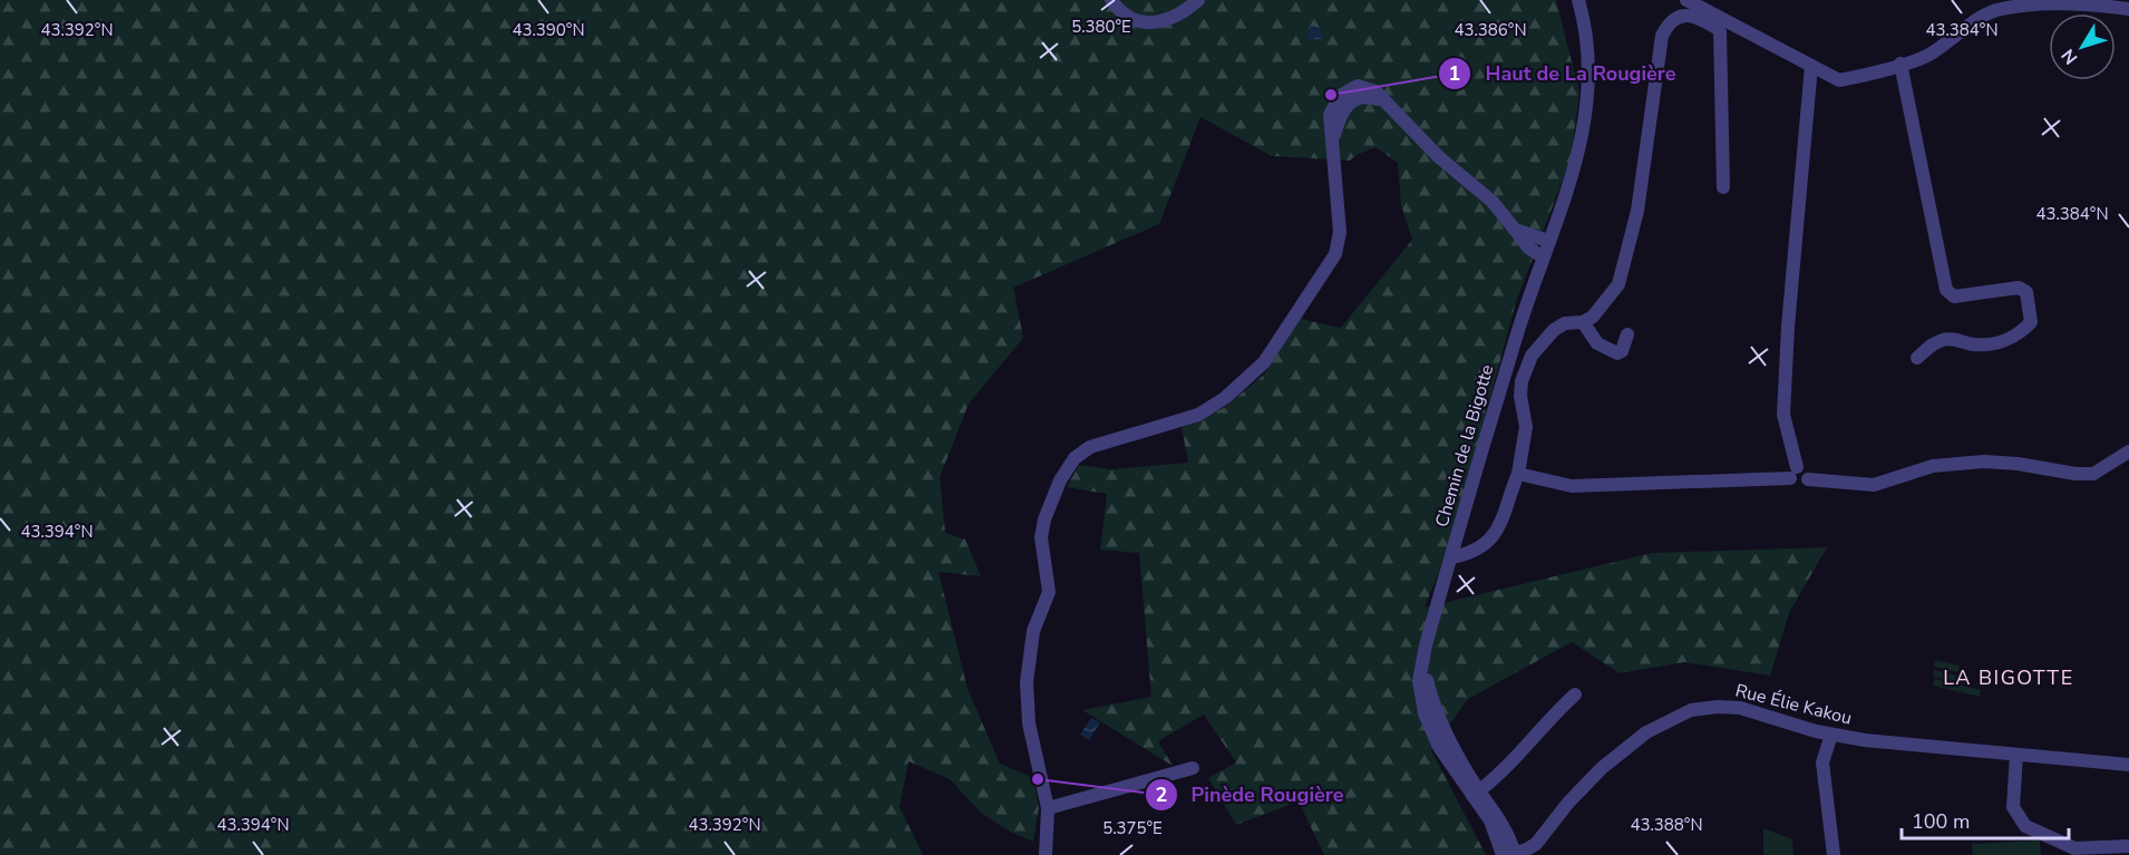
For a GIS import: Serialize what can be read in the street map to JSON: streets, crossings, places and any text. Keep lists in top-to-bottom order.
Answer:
{
  "streets": {
    "street": ["Chemin de la Bigotte", "Rue Élie Kakou"]
  },
  "crossings": [
    ["Chemin de la Bigotte", "Rue Élie Kakou"]
  ],
  "districts": ["LA BIGOTTE"],
  "places": ["Haut de La Rougière", "Pinède Rougière"],
  "scale_bar": "100 m",
  "north": "bottom left",
  "coordinates": [
    "5.380°E",
    "43.392°N",
    "43.390°N",
    "43.386°N",
    "43.384°N",
    "43.394°N",
    "43.388°N",
    "5.375°E"
  ]
}
